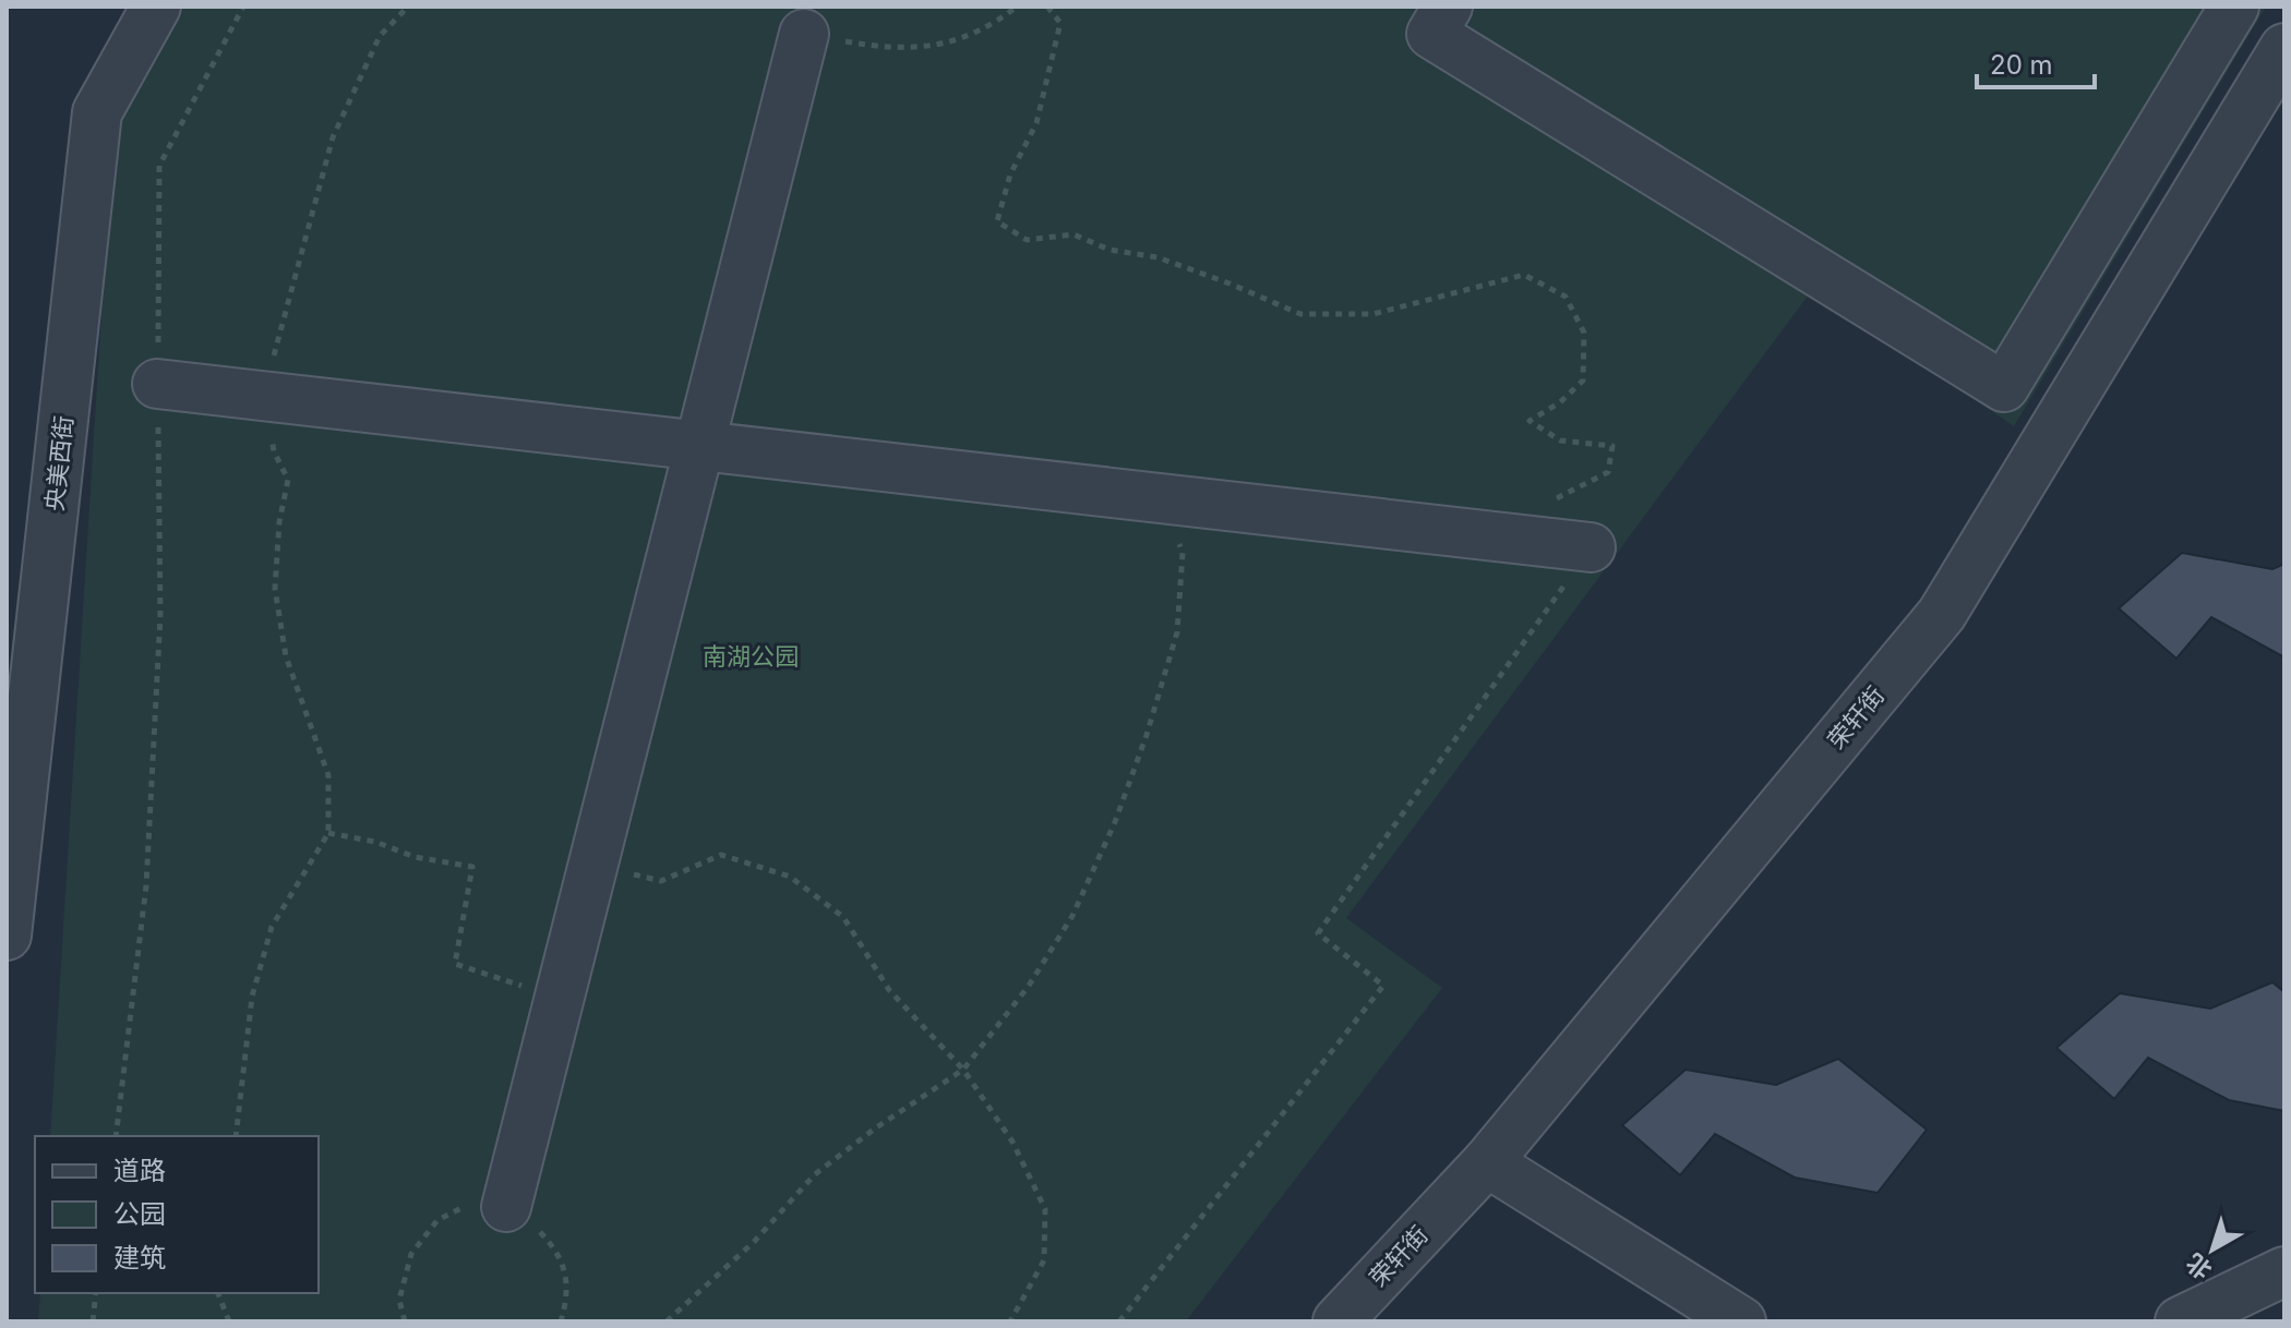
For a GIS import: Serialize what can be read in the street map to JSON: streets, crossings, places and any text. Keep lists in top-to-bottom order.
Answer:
{
  "streets": {
    "street": ["央美西街", "荣轩街"]
  },
  "parks": ["南湖公园"],
  "legend": ["道路", "公园", "建筑"],
  "scale_bar": "20 m",
  "north": "bottom left"
}
